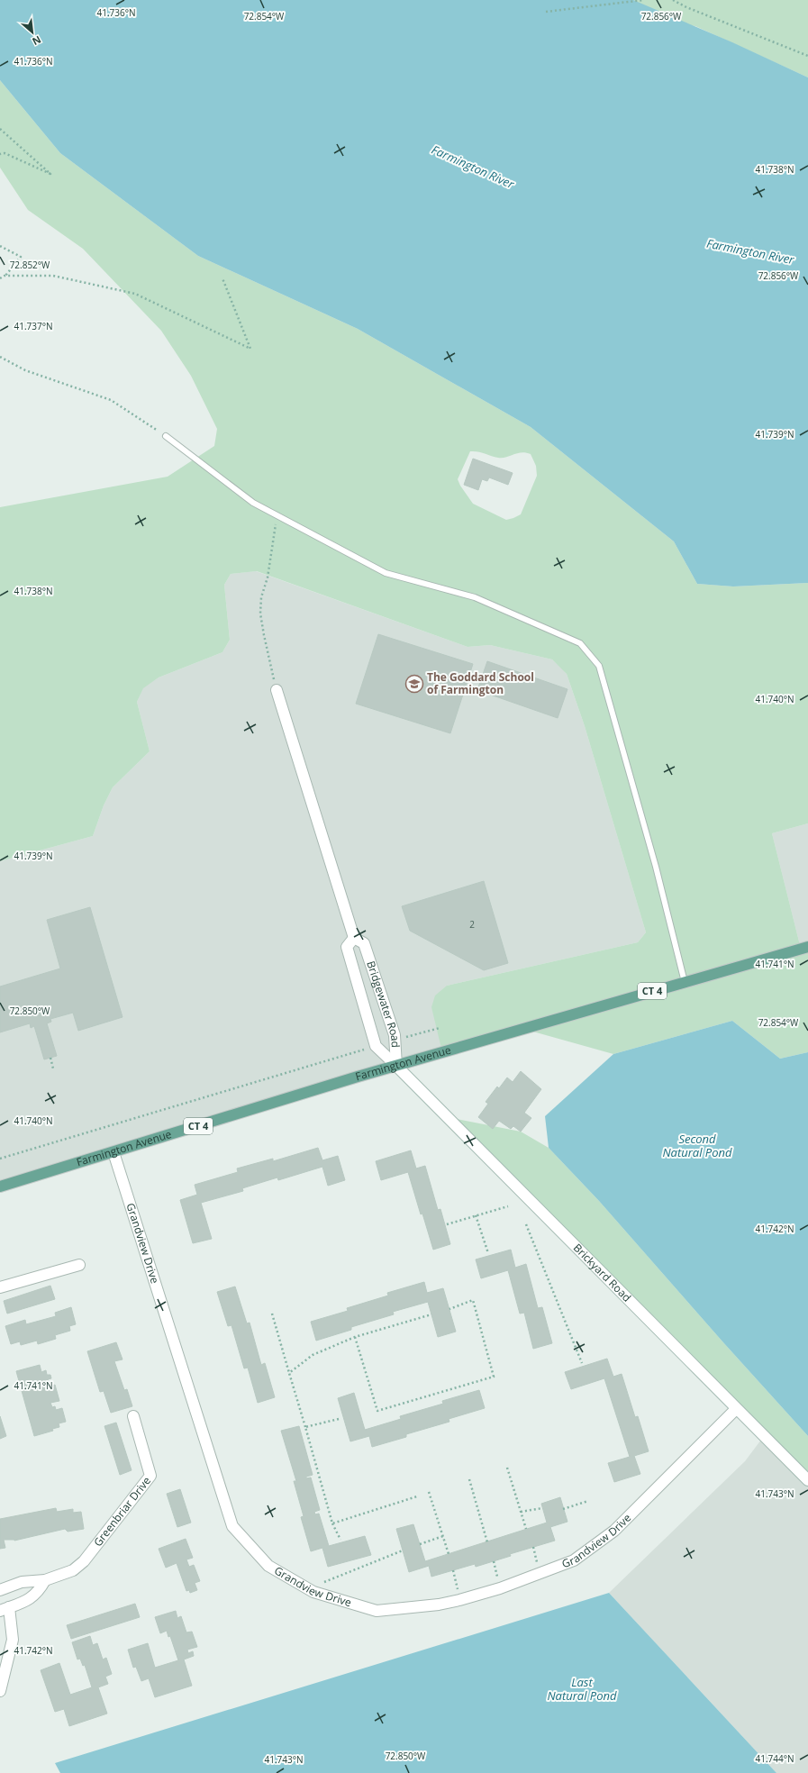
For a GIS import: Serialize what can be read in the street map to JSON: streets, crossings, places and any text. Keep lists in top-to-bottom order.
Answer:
{
  "streets": {
    "main road": ["CT 4", "Farmington Avenue"],
    "street": [
      "Bridgewater Road",
      "Grandview Drive",
      "Brickyard Road",
      "Greenbriar Drive"
    ]
  },
  "crossings": [
    ["Bridgewater Road", "Farmington Avenue"],
    ["Bridgewater Road", "Brickyard Road"],
    ["Farmington Avenue", "Grandview Drive"],
    ["Farmington Avenue", "Brickyard Road"],
    ["Grandview Drive", "Brickyard Road"]
  ],
  "water": ["Farmington River", "Second Natural Pond", "Last Natural Pond"],
  "places": {
    "school or university": ["The Goddard School of Farmington"]
  },
  "house_numbers": ["2"],
  "north": "bottom right",
  "coordinates": [
    "41.736°N",
    "72.854°W",
    "72.856°W",
    "41.738°N",
    "72.852°W",
    "41.737°N",
    "41.739°N",
    "41.740°N",
    "41.741°N",
    "72.850°W",
    "41.742°N",
    "41.743°N",
    "41.744°N"
  ]
}
